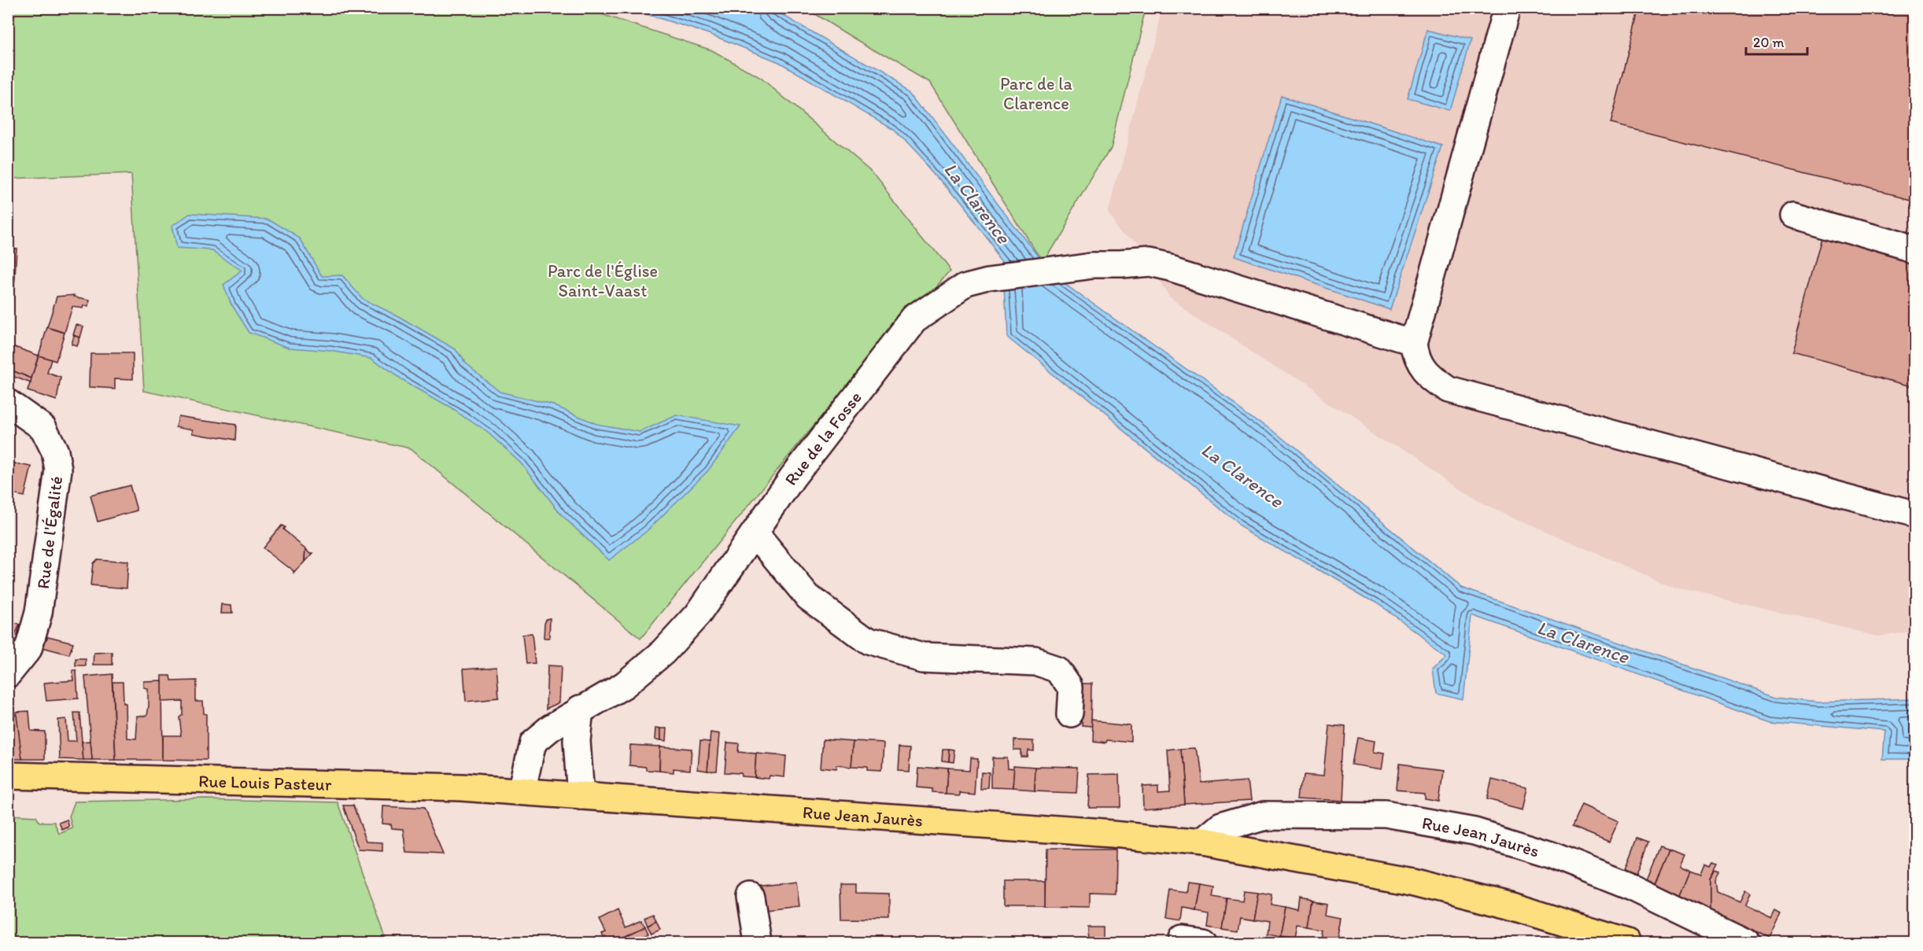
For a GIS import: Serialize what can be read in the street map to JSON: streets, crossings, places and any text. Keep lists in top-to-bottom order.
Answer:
{
  "streets": {
    "main road": ["Rue Louis Pasteur", "Rue Jean Jaurès"],
    "street": ["Rue de la Fosse", "Rue de l'Égalité"]
  },
  "crossings": [
    ["Rue de la Fosse", "Rue Louis Pasteur"],
    ["Rue de la Fosse", "Rue Jean Jaurès"],
    ["Rue Louis Pasteur", "Rue Jean Jaurès"]
  ],
  "water": ["La Clarence"],
  "parks": ["Parc de la Clarence", "Parc de l'Église Saint-Vaast"],
  "scale_bar": "20 m"
}
